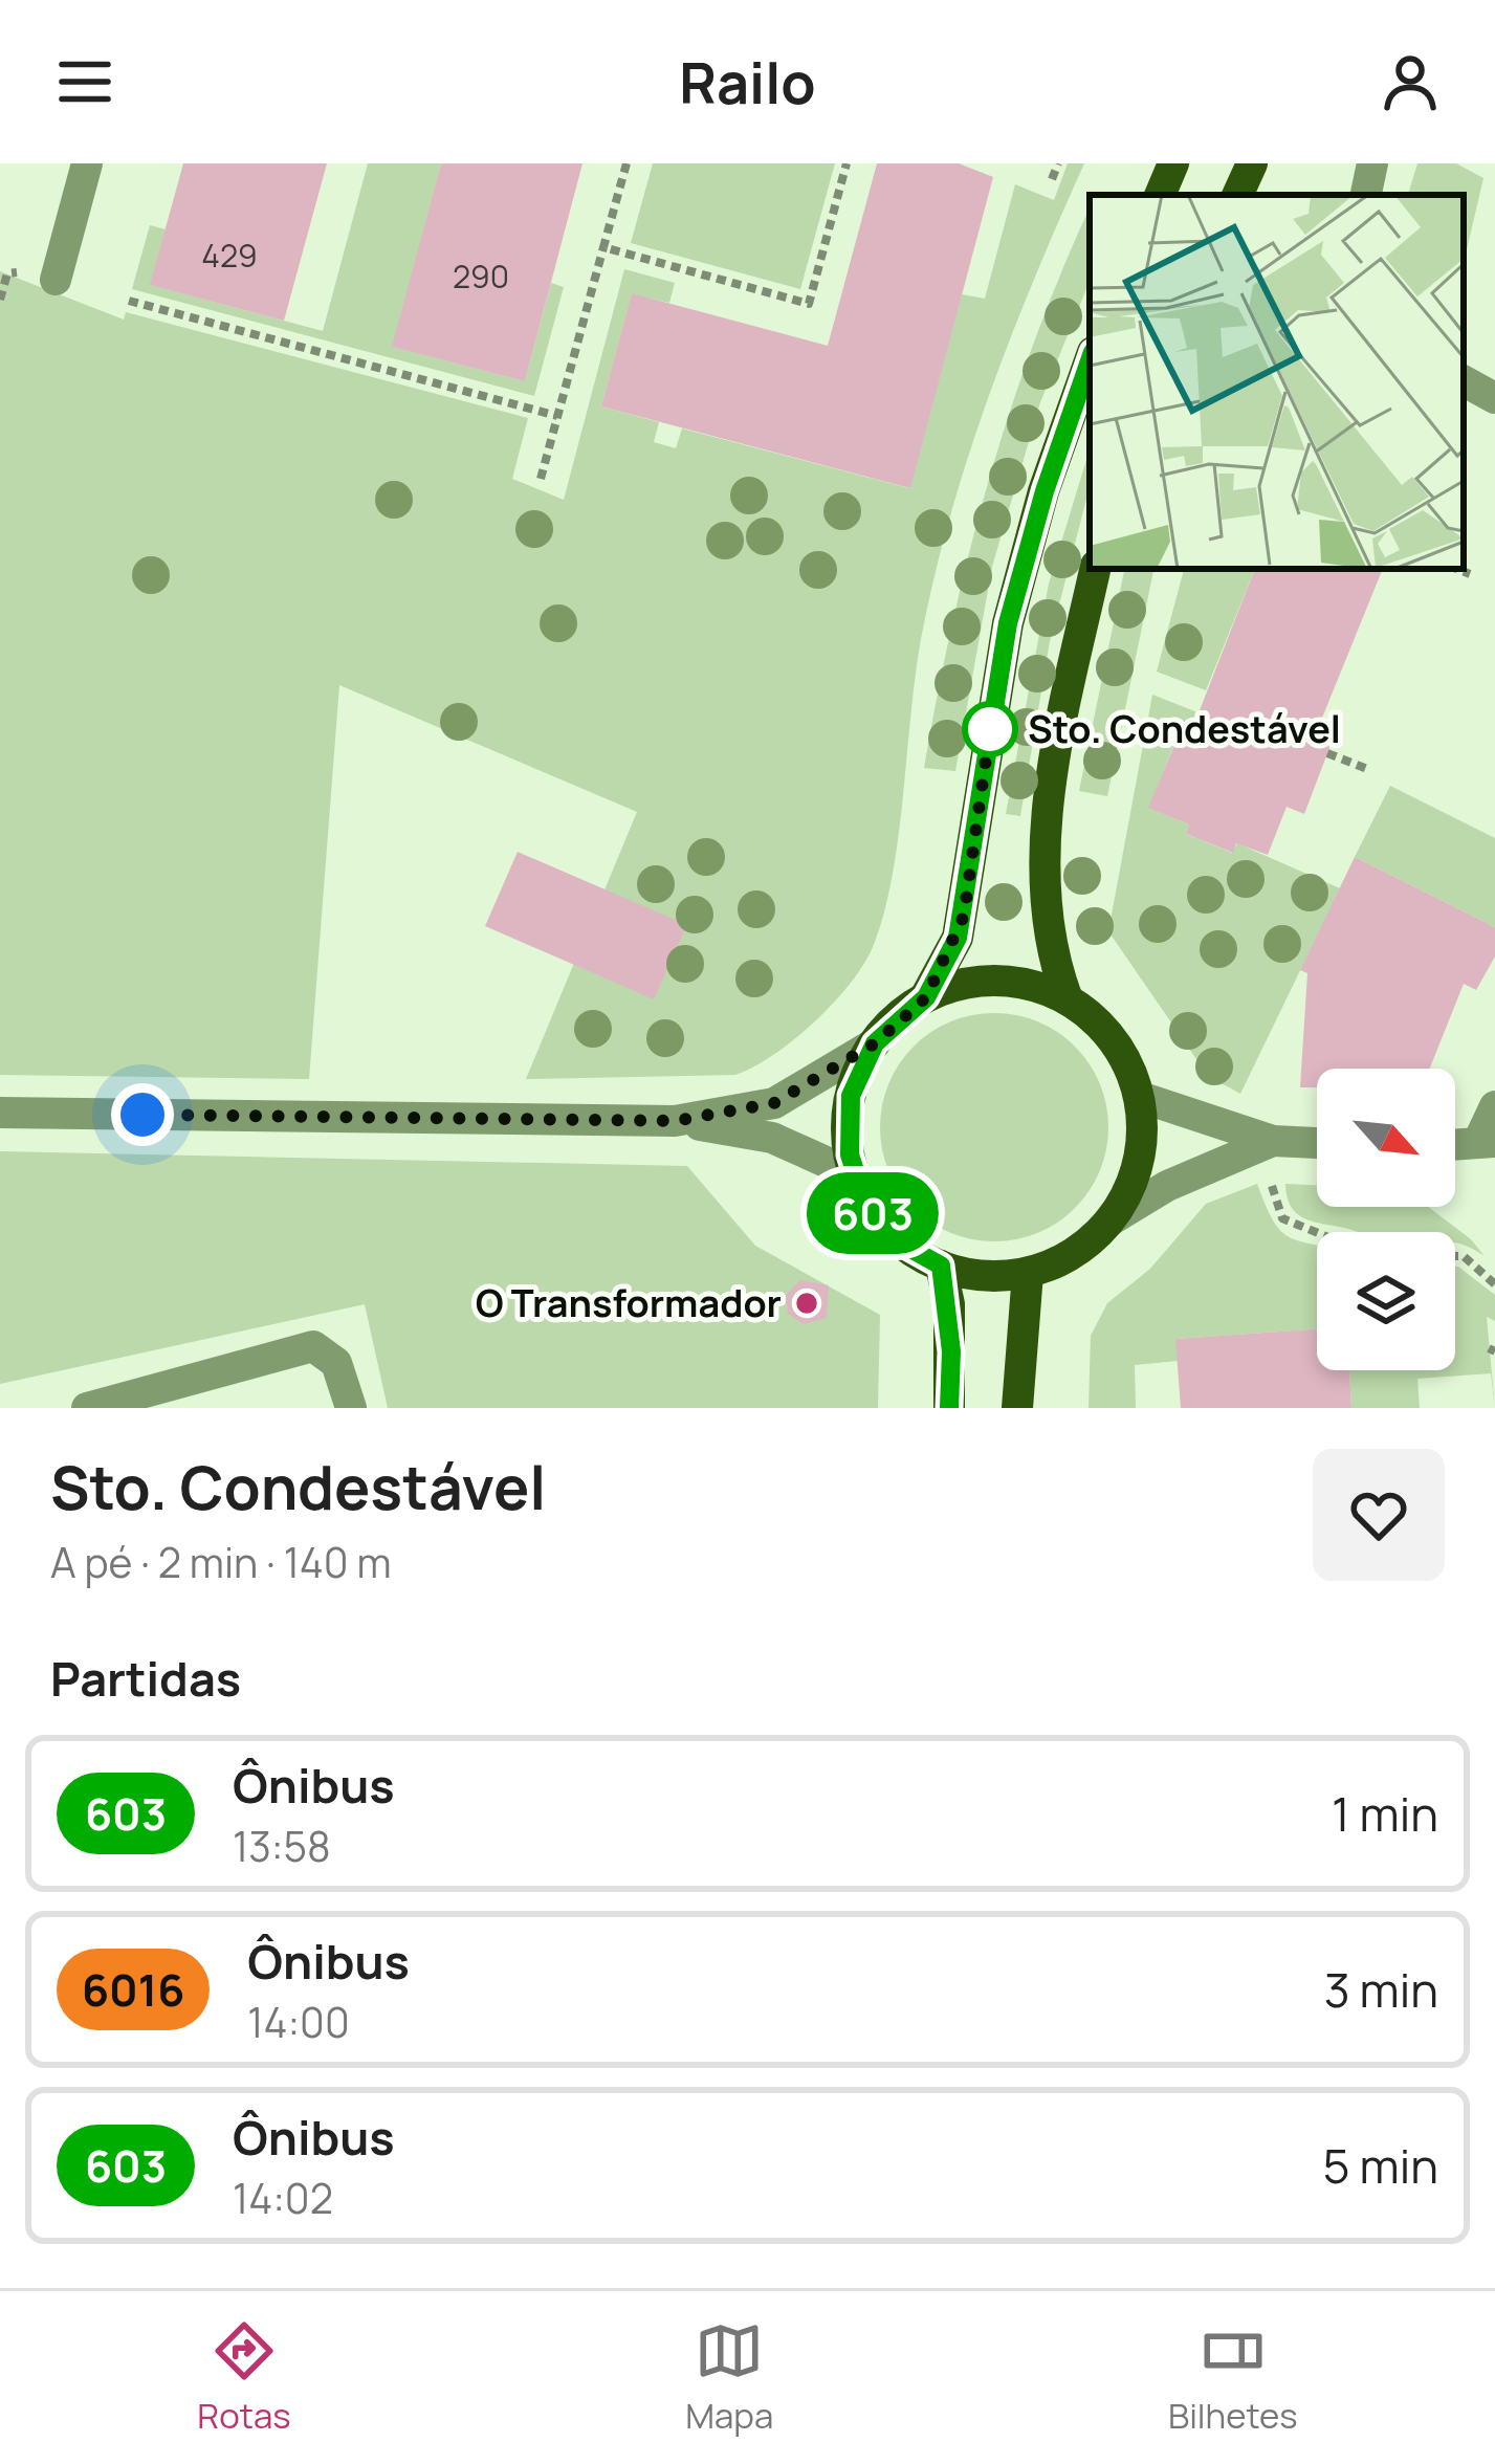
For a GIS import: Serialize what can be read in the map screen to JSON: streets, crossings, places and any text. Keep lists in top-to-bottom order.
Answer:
{
  "places": ["Sto. Condestável", "O Transformador"],
  "lines": ["bus line 603"],
  "house_numbers": ["429", "290"],
  "north": "bottom right",
  "page": {
    "header": "Railo",
    "on_map": "603",
    "heading": [
      ["Sto. Condestável", "A pé · 2 min · 140 m"],
      "Partidas"
    ],
    "list": [
      {
        "mark": "603",
        "name": "Ônibus",
        "note": "13:58",
        "value": "1 min"
      },
      {
        "mark": "6016",
        "name": "Ônibus",
        "note": "14:00",
        "value": "3 min"
      },
      {
        "mark": "603",
        "name": "Ônibus",
        "note": "14:02",
        "value": "5 min"
      }
    ],
    "tabs": ["Rotas", "Mapa", "Bilhetes"]
  }
}
